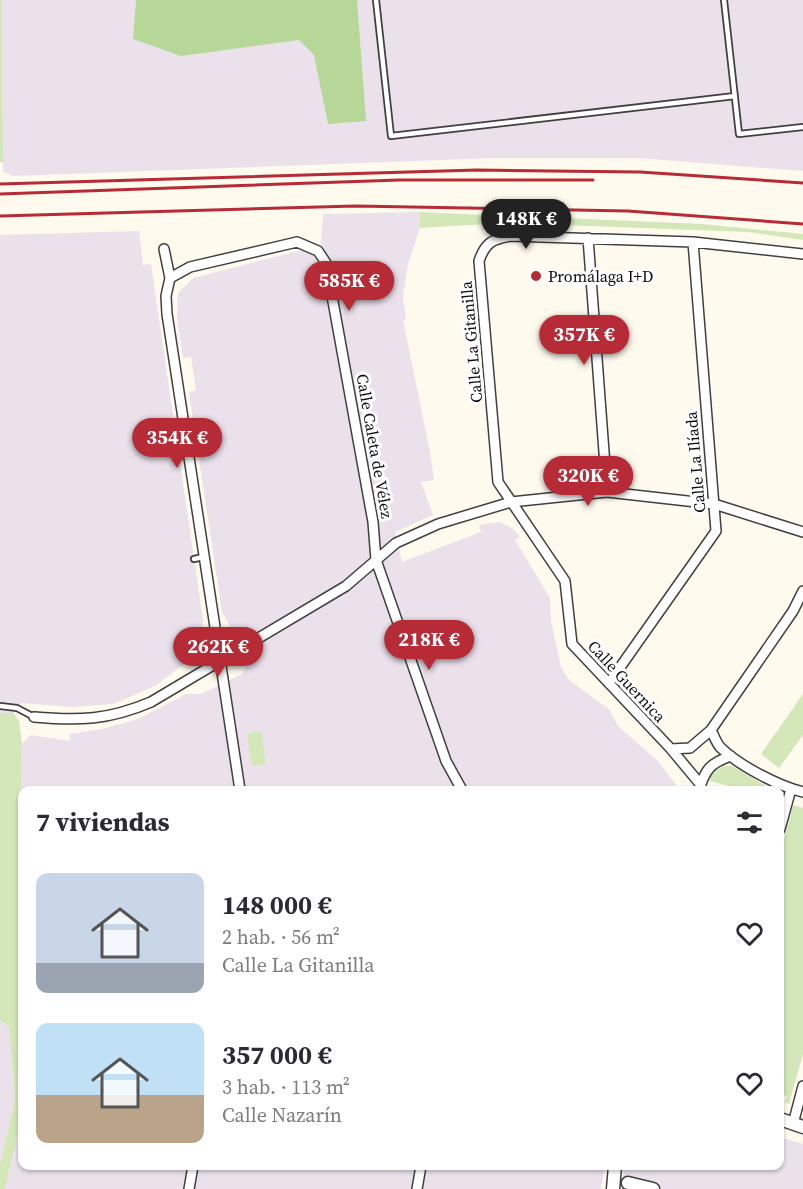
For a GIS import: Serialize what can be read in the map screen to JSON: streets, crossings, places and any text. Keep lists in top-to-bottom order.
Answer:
{
  "streets": {
    "street": [
      "Calle La Gitanilla",
      "Calle Caleta de Vélez",
      "Calle La Ilíada",
      "Calle Guernica"
    ]
  },
  "crossings": [
    ["Calle La Gitanilla", "Calle La Ilíada"],
    ["Calle La Gitanilla", "Calle Guernica"],
    ["Calle La Ilíada", "Calle Guernica"]
  ],
  "places": ["Promálaga I+D"],
  "page": {
    "price": [
      "148K €",
      "585K €",
      "357K €",
      "354K €",
      "320K €",
      "218K €",
      "262K €"
    ],
    "heading": "7 viviendas",
    "list": [
      {
        "name": "148 000 €",
        "note": "2 hab. · 56 m² · Calle La Gitanilla"
      },
      {
        "name": "357 000 €",
        "note": "3 hab. · 113 m² · Calle Nazarín"
      }
    ]
  }
}
